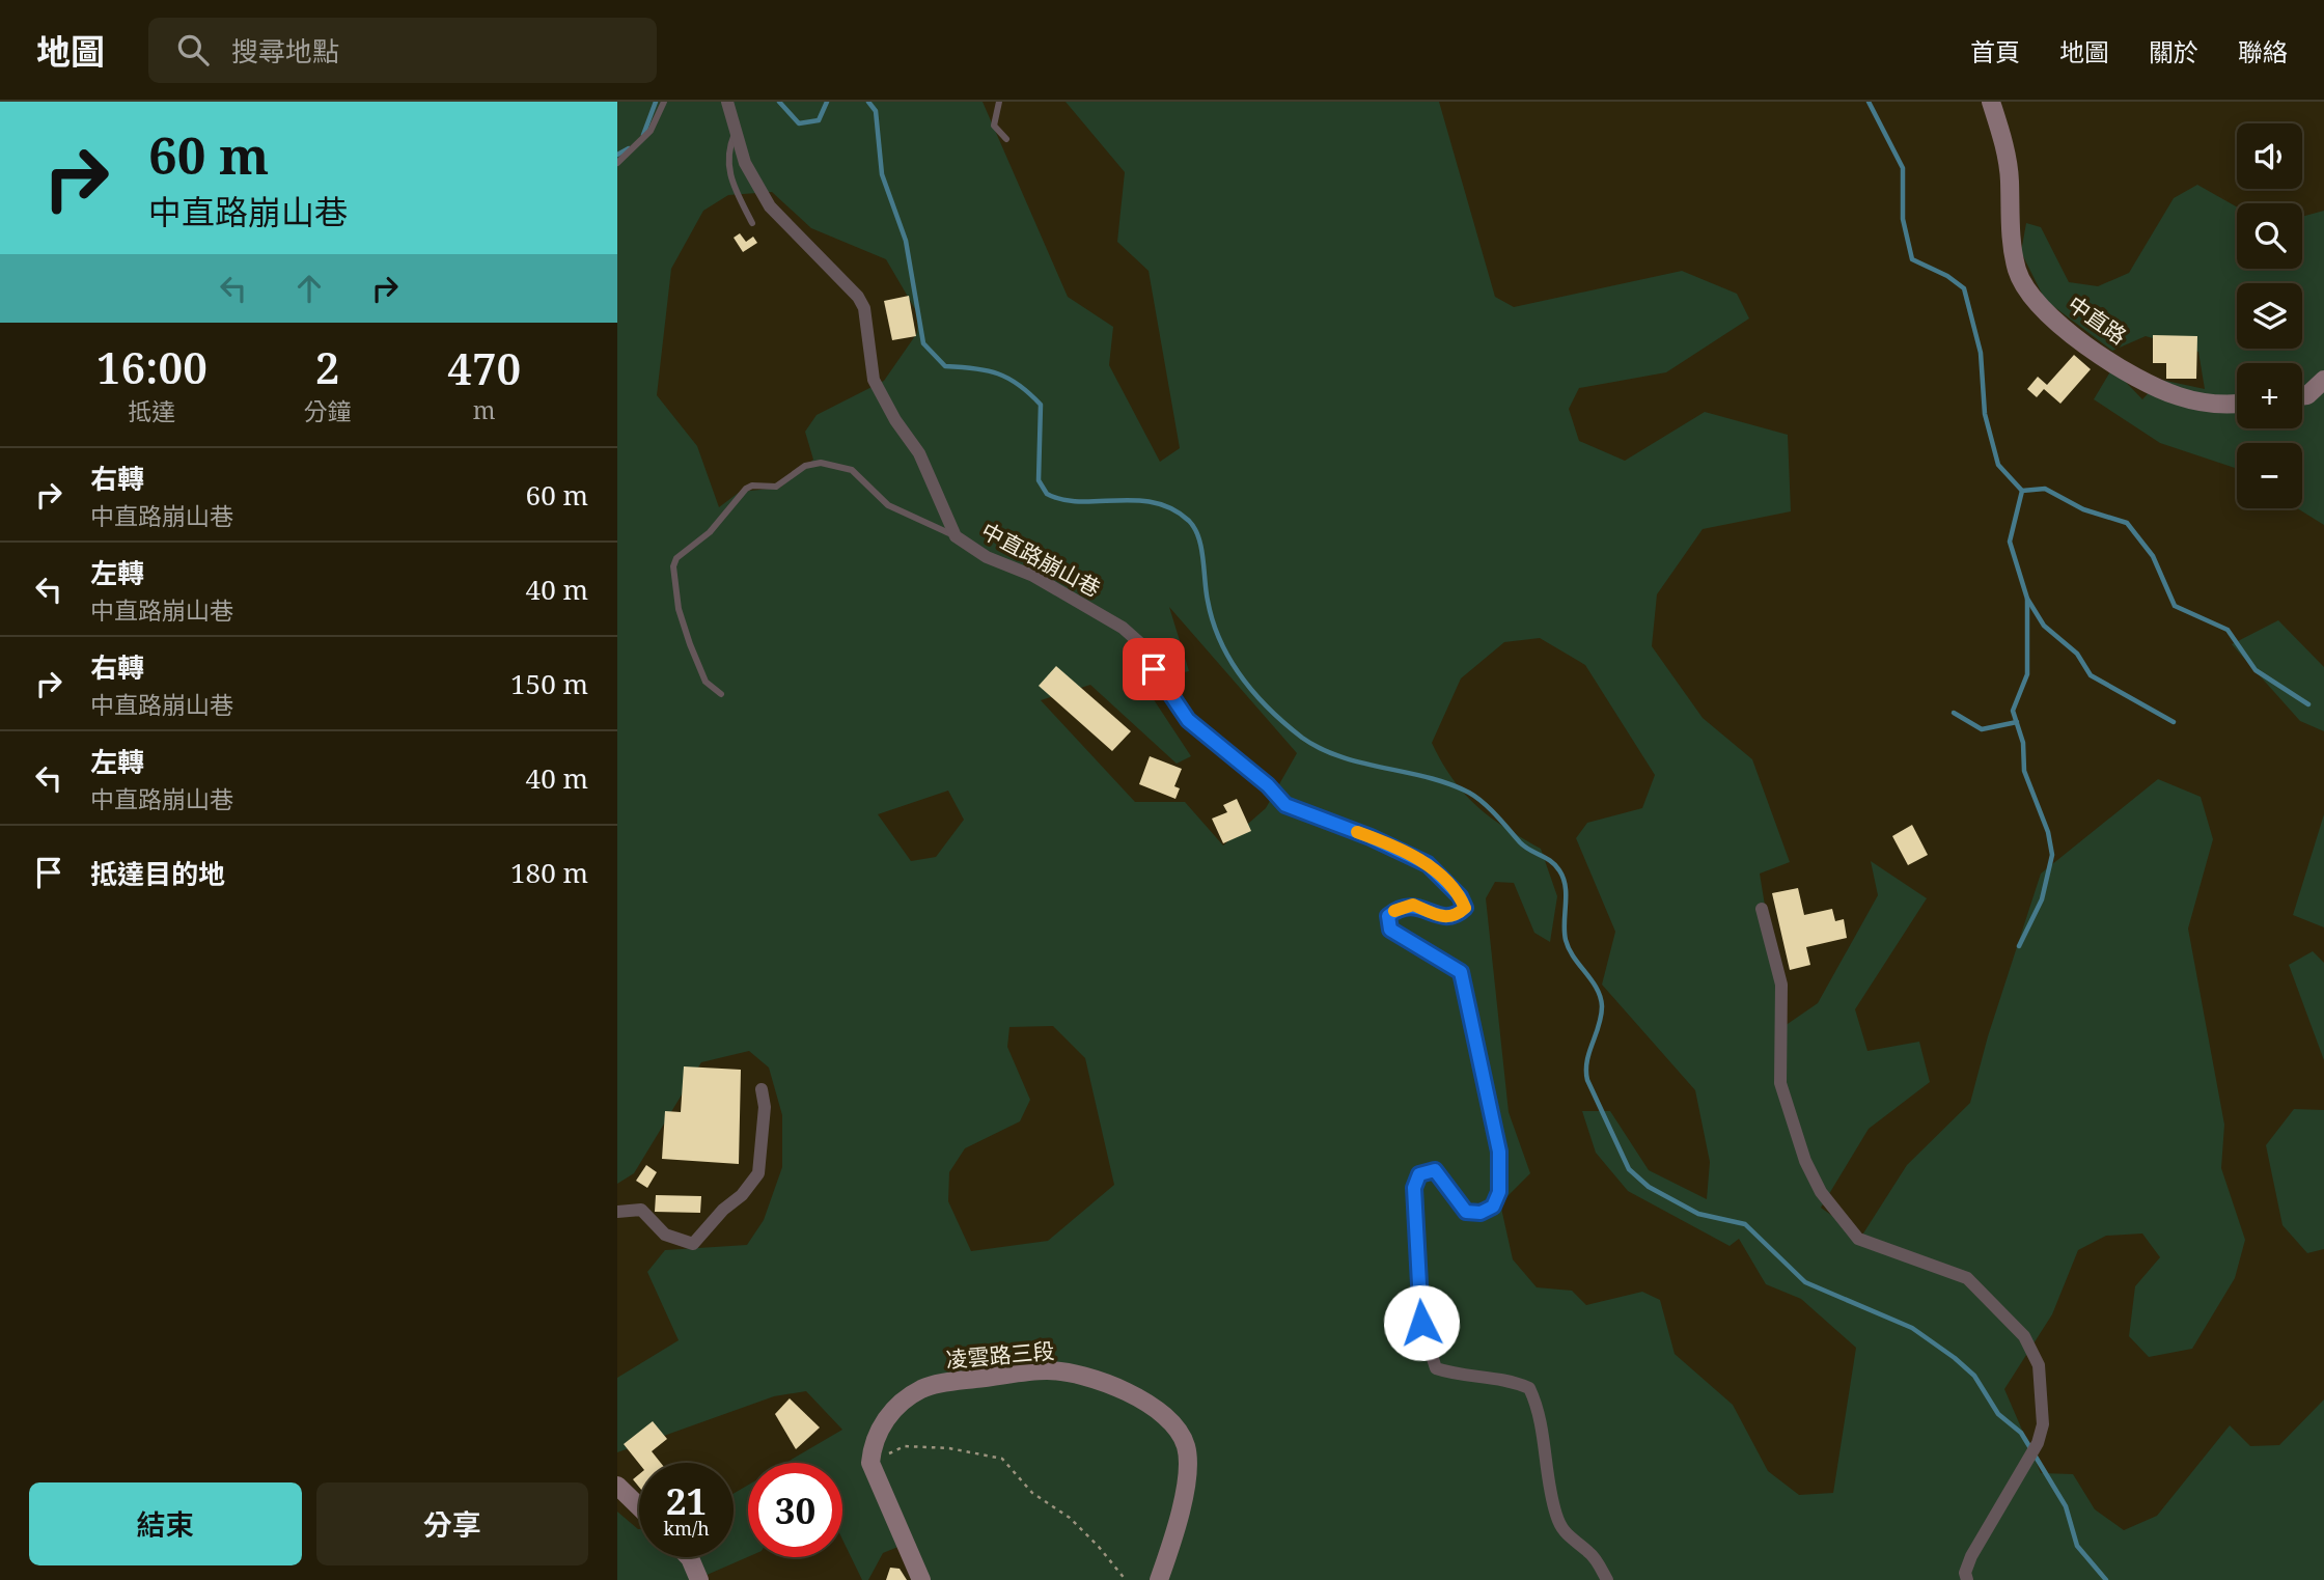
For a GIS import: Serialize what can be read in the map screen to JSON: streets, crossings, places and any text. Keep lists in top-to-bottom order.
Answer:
{
  "streets": {
    "street": ["中直路", "中直路崩山巷", "凌雲路三段"]
  },
  "page": {
    "header": "地圖",
    "search": "搜尋地點",
    "nav": [
      "首頁",
      "地圖",
      "關於",
      "聯絡"
    ],
    "turn": ["60 m", "中直路崩山巷"],
    "map_buttons": ["+", "−"],
    "eta": [
      "16:00",
      "抵達",
      "2",
      "分鐘",
      "470",
      "m"
    ],
    "list": [
      {
        "name": "右轉",
        "note": "中直路崩山巷",
        "value": "60 m"
      },
      {
        "name": "左轉",
        "note": "中直路崩山巷",
        "value": "40 m"
      },
      {
        "name": "右轉",
        "note": "中直路崩山巷",
        "value": "150 m"
      },
      {
        "name": "左轉",
        "note": "中直路崩山巷",
        "value": "40 m"
      },
      {
        "name": "抵達目的地",
        "value": "180 m"
      }
    ],
    "speed": "21 km/h",
    "limit": "30",
    "buttons": ["結束", "分享"]
  }
}
